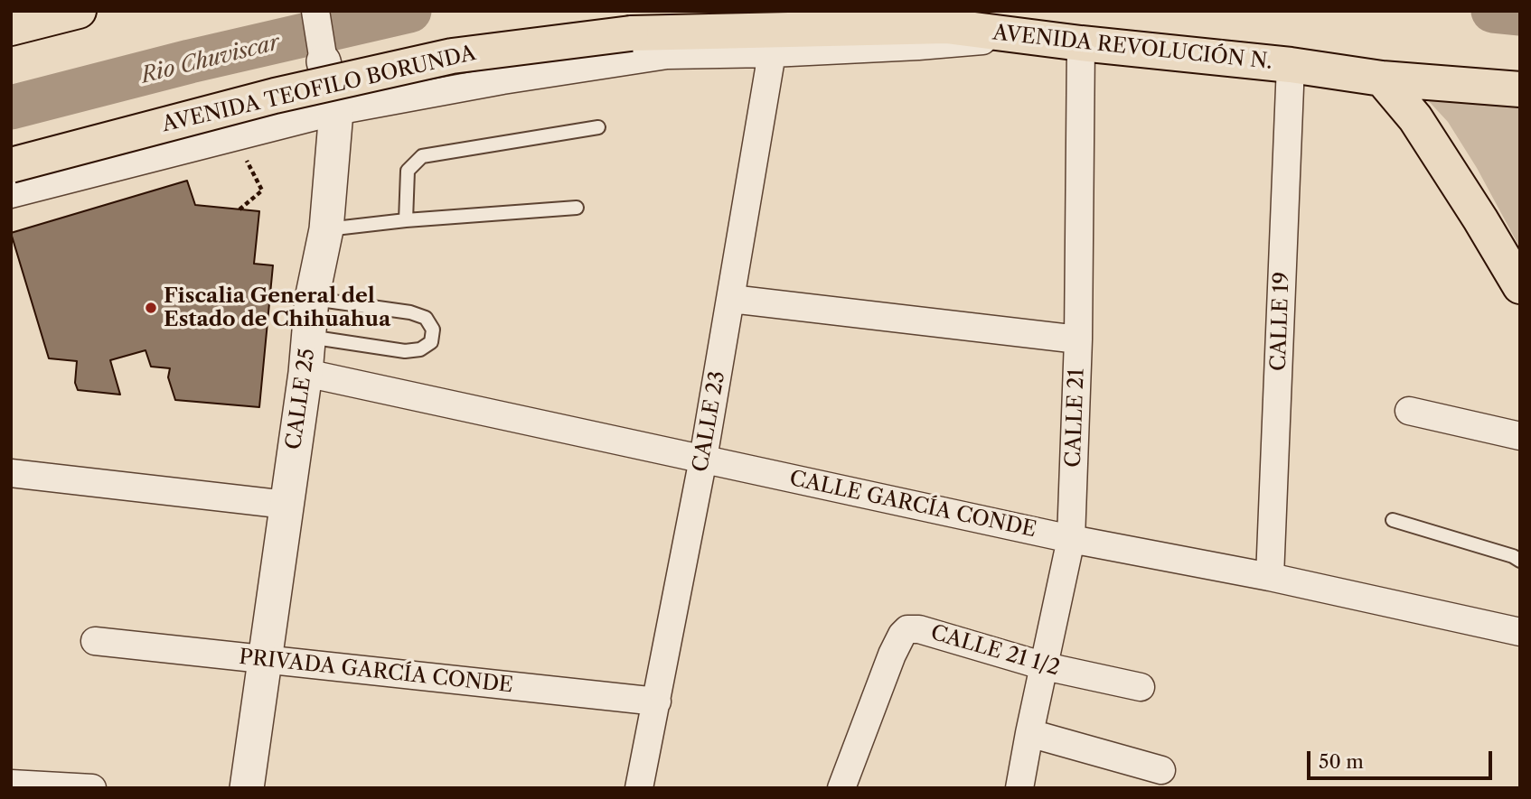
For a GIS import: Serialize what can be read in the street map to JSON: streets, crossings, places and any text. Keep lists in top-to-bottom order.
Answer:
{
  "streets": {
    "main road": ["AVENIDA REVOLUCIÓN N.", "AVENIDA TEOFILO BORUNDA"],
    "street": [
      "CALLE 19",
      "CALLE 25",
      "CALLE 21",
      "CALLE 23",
      "CALLE GARCÍA CONDE",
      "CALLE 21 1/2",
      "PRIVADA GARCÍA CONDE"
    ]
  },
  "crossings": [
    ["AVENIDA REVOLUCIÓN N.", "AVENIDA TEOFILO BORUNDA"],
    ["AVENIDA REVOLUCIÓN N.", "CALLE 19"],
    ["AVENIDA REVOLUCIÓN N.", "CALLE 21"],
    ["CALLE 19", "CALLE GARCÍA CONDE"],
    ["CALLE 25", "CALLE GARCÍA CONDE"],
    ["CALLE 25", "PRIVADA GARCÍA CONDE"],
    ["CALLE 21", "CALLE GARCÍA CONDE"],
    ["CALLE 21", "CALLE 21 1/2"],
    ["CALLE 23", "CALLE GARCÍA CONDE"],
    ["CALLE 23", "PRIVADA GARCÍA CONDE"]
  ],
  "water": ["Rio Chuviscar"],
  "places": ["Fiscalia General del Estado de Chihuahua"],
  "scale_bar": "50 m"
}
